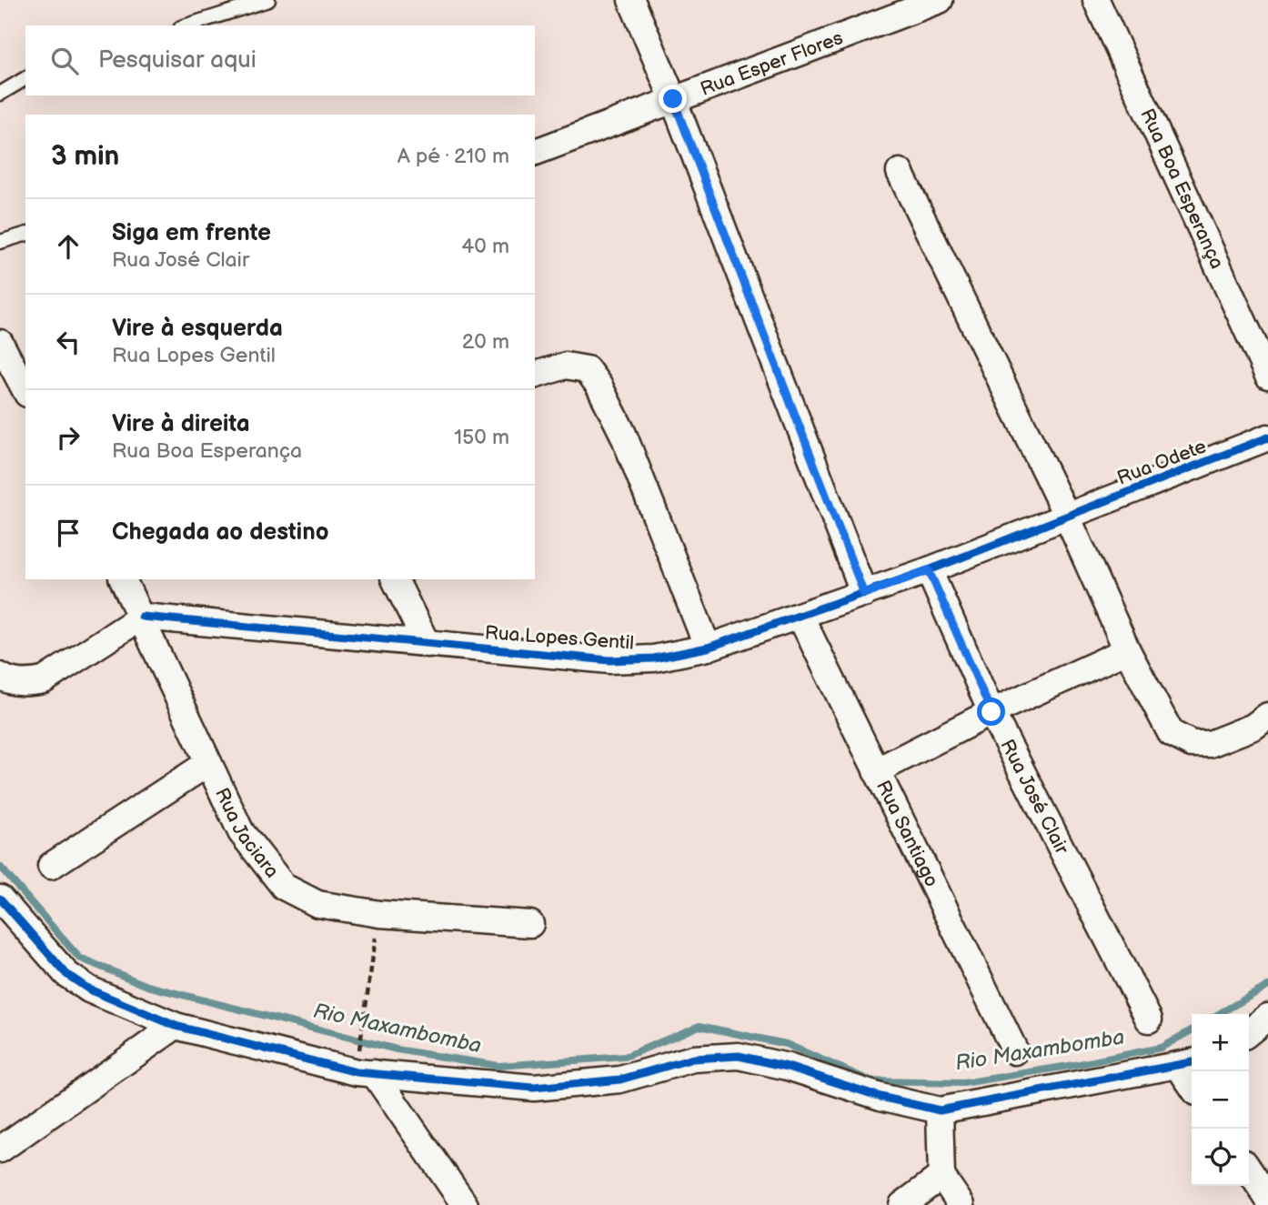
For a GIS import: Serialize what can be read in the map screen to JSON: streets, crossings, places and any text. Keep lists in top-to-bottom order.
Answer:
{
  "streets": {
    "street": [
      "Rua Esper Flores",
      "Rua Boa Esperança",
      "Rua Odete",
      "Rua Lopes Gentil",
      "Rua José Clair",
      "Rua Jaciara",
      "Rua Santiago"
    ]
  },
  "crossings": [
    ["Rua Odete", "Rua Lopes Gentil"],
    ["Rua Lopes Gentil", "Rua José Clair"],
    ["Rua Lopes Gentil", "Rua Jaciara"],
    ["Rua Lopes Gentil", "Rua Santiago"]
  ],
  "water": ["Rio Maxambomba"],
  "page": {
    "search": "Pesquisar aqui",
    "heading": ["3 min", "A pé · 210 m"],
    "list": [
      ["Siga em frente", "Rua José Clair", "40 m"],
      ["Vire à esquerda", "Rua Lopes Gentil", "20 m"],
      ["Vire à direita", "Rua Boa Esperança", "150 m"],
      "Chegada ao destino"
    ],
    "map_buttons": ["+", "−"]
  }
}
